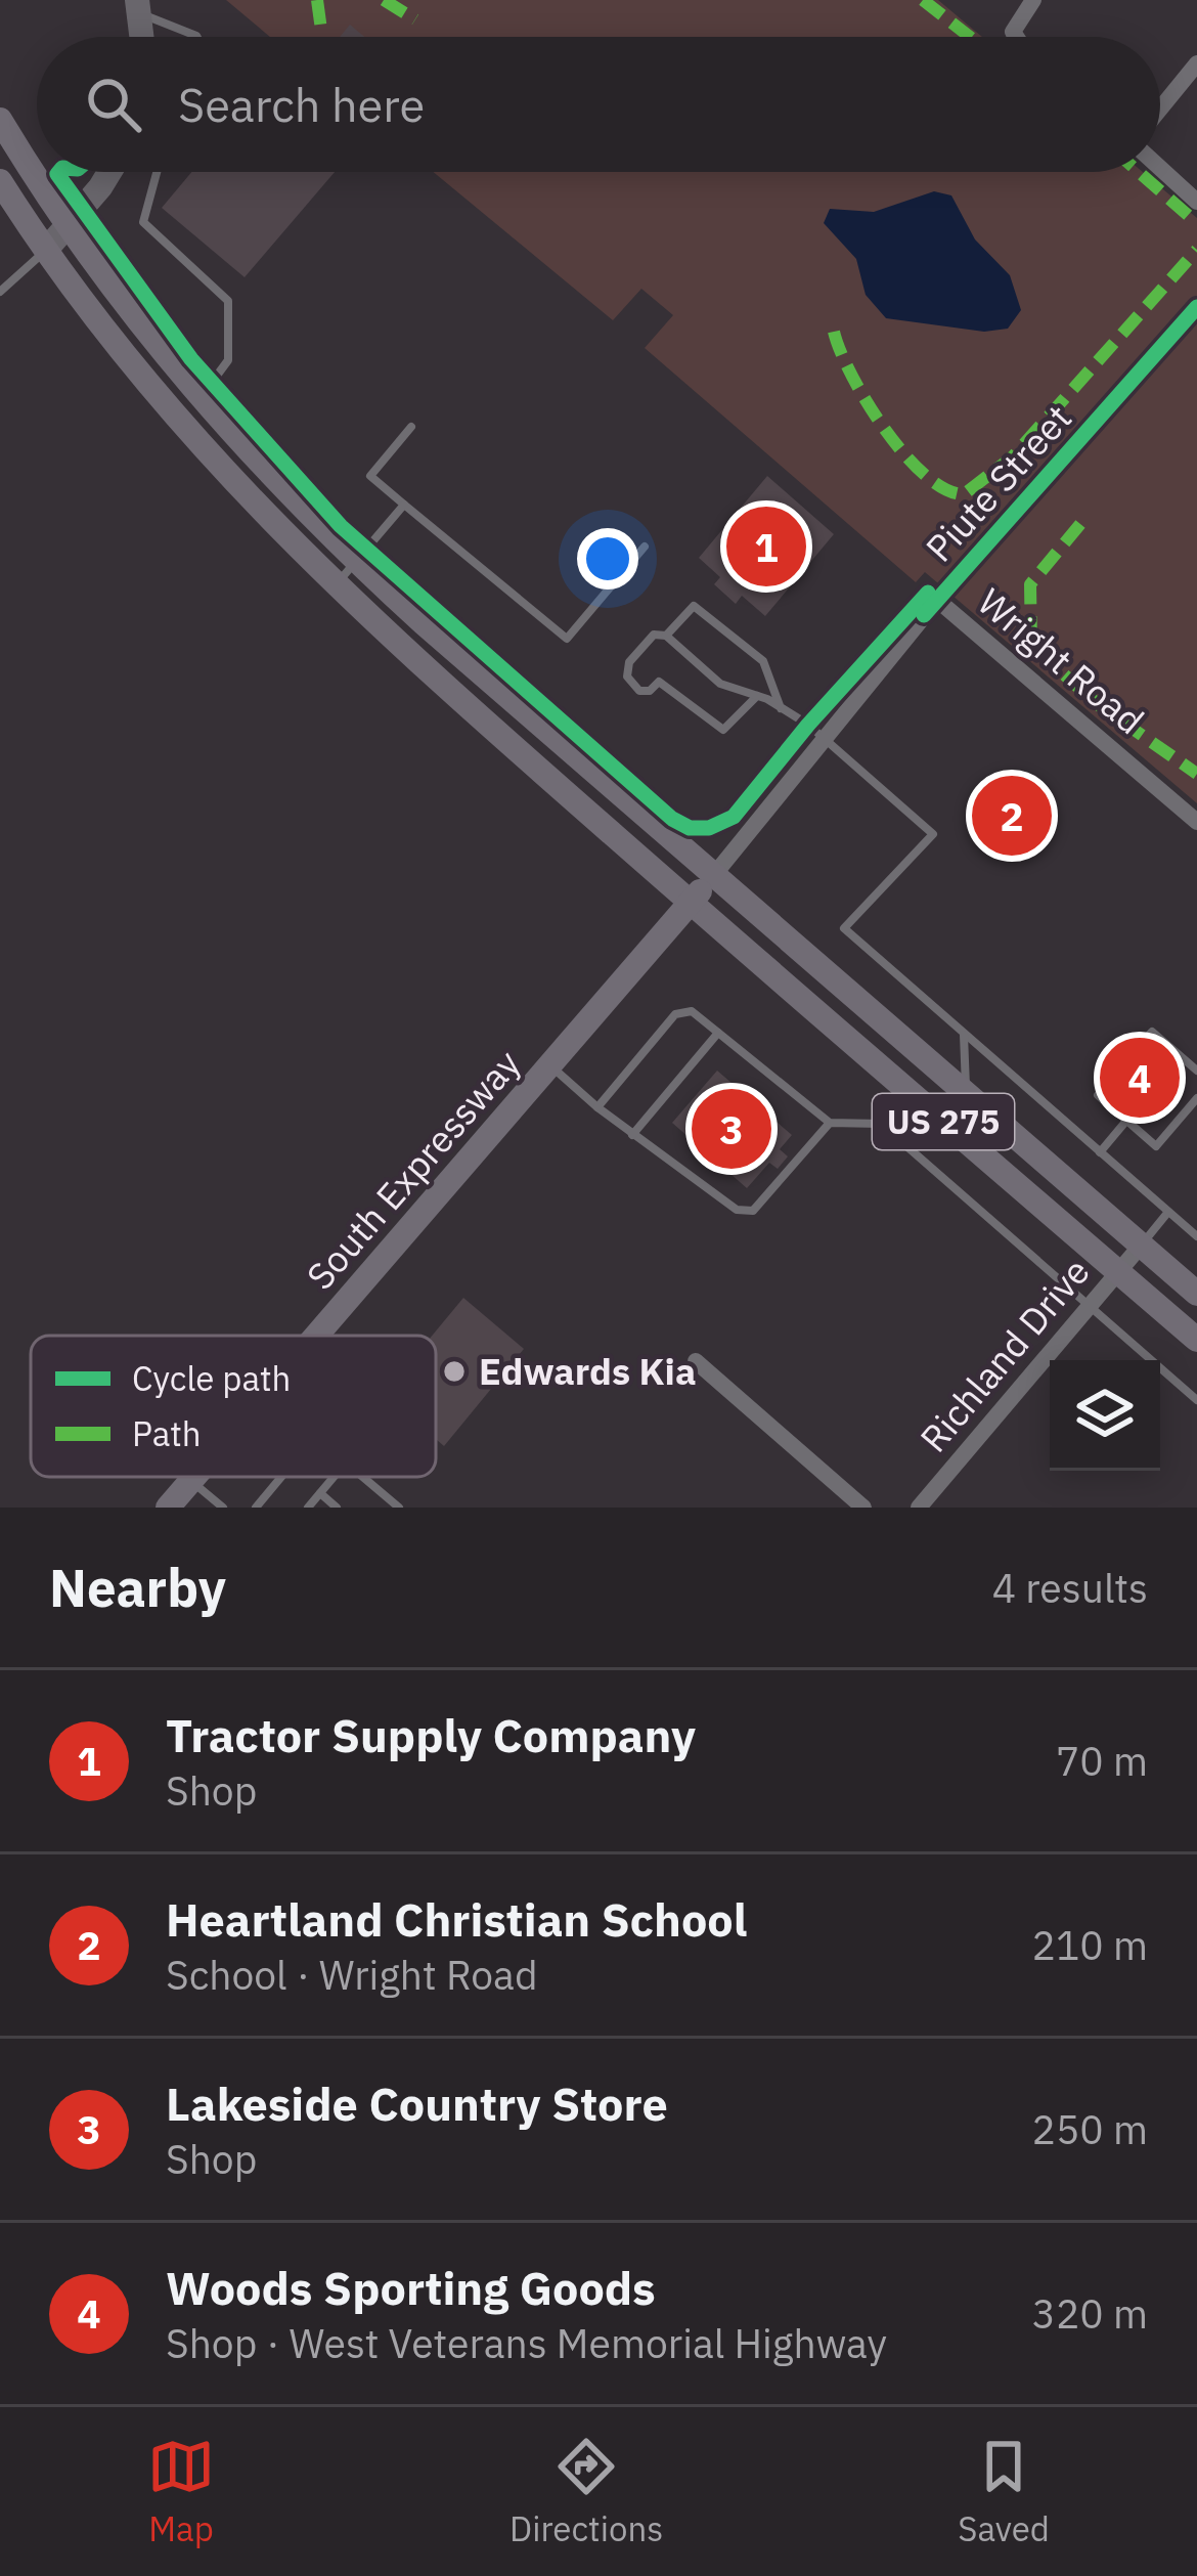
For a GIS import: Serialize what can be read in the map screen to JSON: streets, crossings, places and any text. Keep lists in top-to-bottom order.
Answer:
{
  "streets": {
    "main road": ["US 275", "South Expressway"],
    "street": ["Piute Street", "Wright Road", "Richland Drive"]
  },
  "crossings": [
    ["Piute Street", "Wright Road"],
    ["Piute Street", "US 275"],
    ["Piute Street", "South Expressway"],
    ["US 275", "South Expressway"],
    ["US 275", "Richland Drive"]
  ],
  "places": ["Edwards Kia"],
  "legend": ["Cycle path", "Path"],
  "page": {
    "search": "Search here",
    "pins": [
      "1",
      "2",
      "4",
      "3"
    ],
    "heading": ["Nearby", "4 results"],
    "list": [
      {
        "mark": "1",
        "name": "Tractor Supply Company",
        "note": "Shop",
        "value": "70 m"
      },
      {
        "mark": "2",
        "name": "Heartland Christian School",
        "note": "School · Wright Road",
        "value": "210 m"
      },
      {
        "mark": "3",
        "name": "Lakeside Country Store",
        "note": "Shop",
        "value": "250 m"
      },
      {
        "mark": "4",
        "name": "Woods Sporting Goods",
        "note": "Shop · West Veterans Memorial Highway",
        "value": "320 m"
      }
    ],
    "nav": ["Map", "Directions", "Saved"]
  }
}
